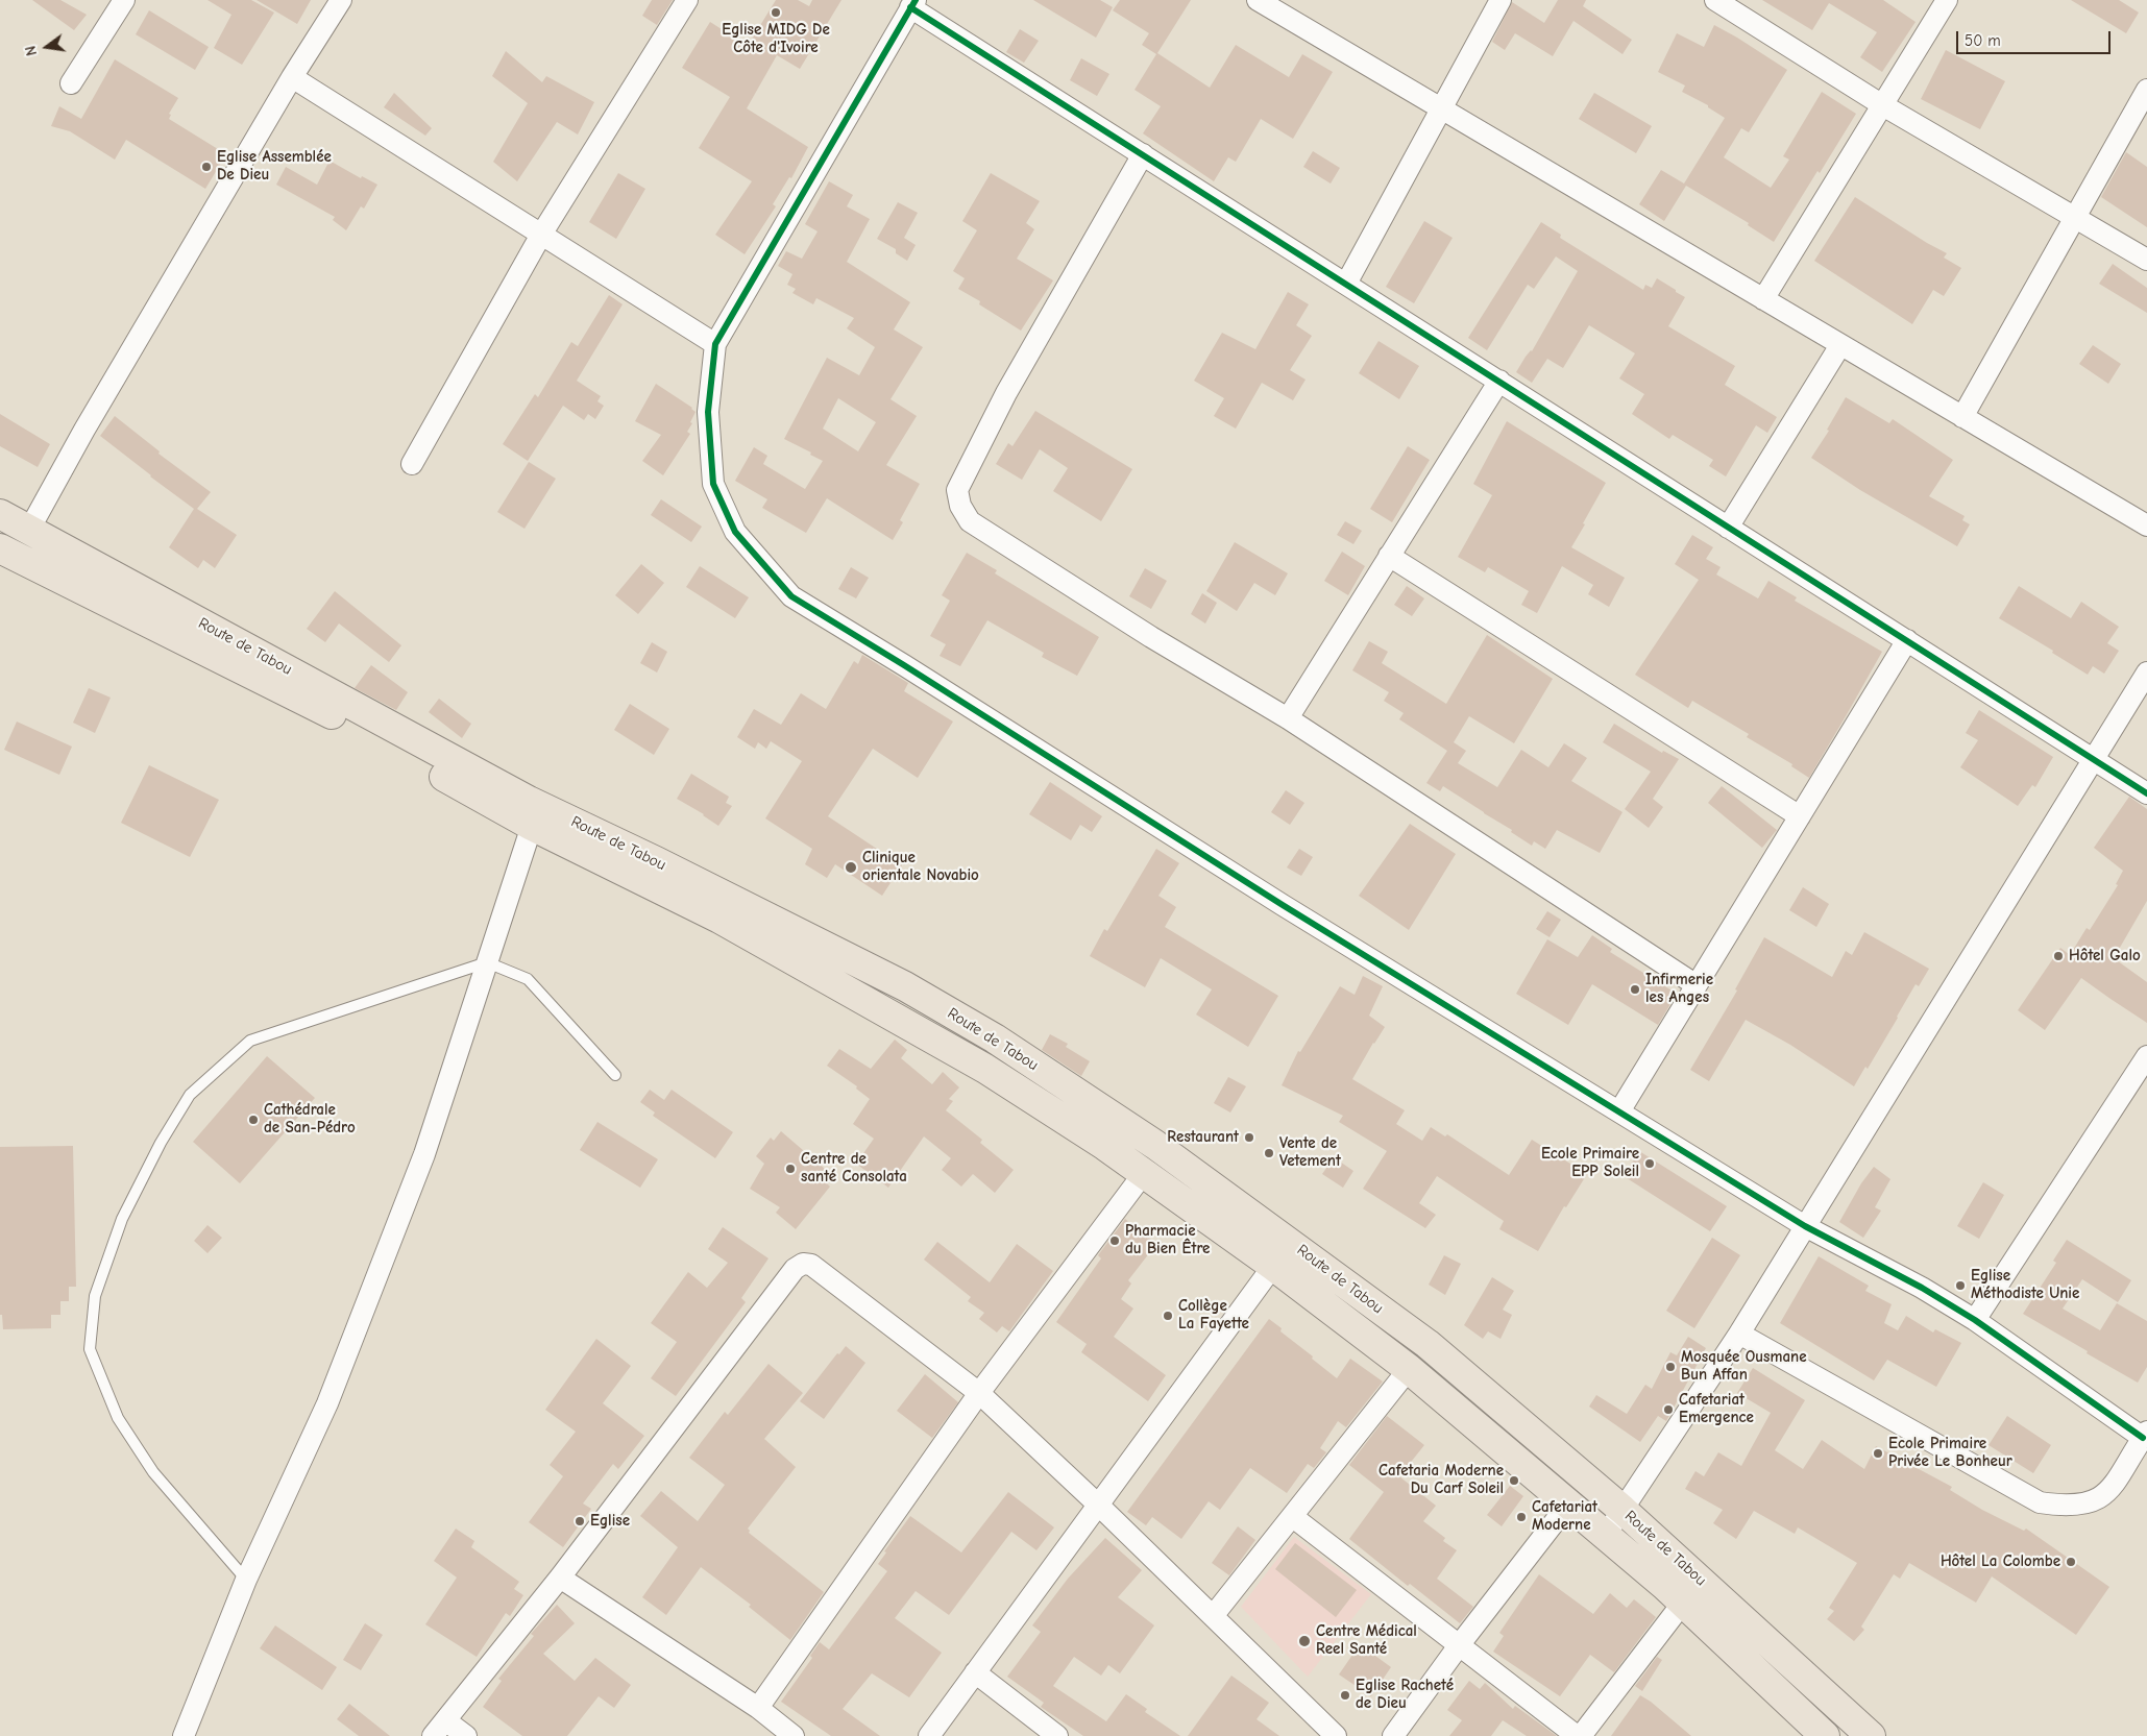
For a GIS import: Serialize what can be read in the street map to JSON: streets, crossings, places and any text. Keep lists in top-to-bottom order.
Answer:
{
  "streets": {
    "main road": ["Route de Tabou"]
  },
  "places": [
    "Eglise MIDG De Côte d'Ivoire",
    "Eglise Assemblée De Dieu",
    "Clinique orientale Novabio",
    "Hôtel Galo",
    "Infirmerie les Anges",
    "Cathédrale de San-Pédro",
    "Restaurant",
    "Vente de Vetement",
    "Ecole Primaire EPP Soleil",
    "Centre de santé Consolata",
    "Pharmacie du Bien Être",
    "Eglise Méthodiste Unie",
    "Collège La Fayette",
    "Mosquée Ousmane Bun Affan",
    "Cafetariat Emergence",
    "Ecole Primaire Privée Le Bonheur",
    "Cafetaria Moderne Du Carf Soleil",
    "Cafetariat Moderne",
    "Eglise",
    "Hôtel La Colombe",
    "Centre Médical Reel Santé",
    "Eglise Racheté de Dieu"
  ],
  "scale_bar": "50 m",
  "north": "left"
}
